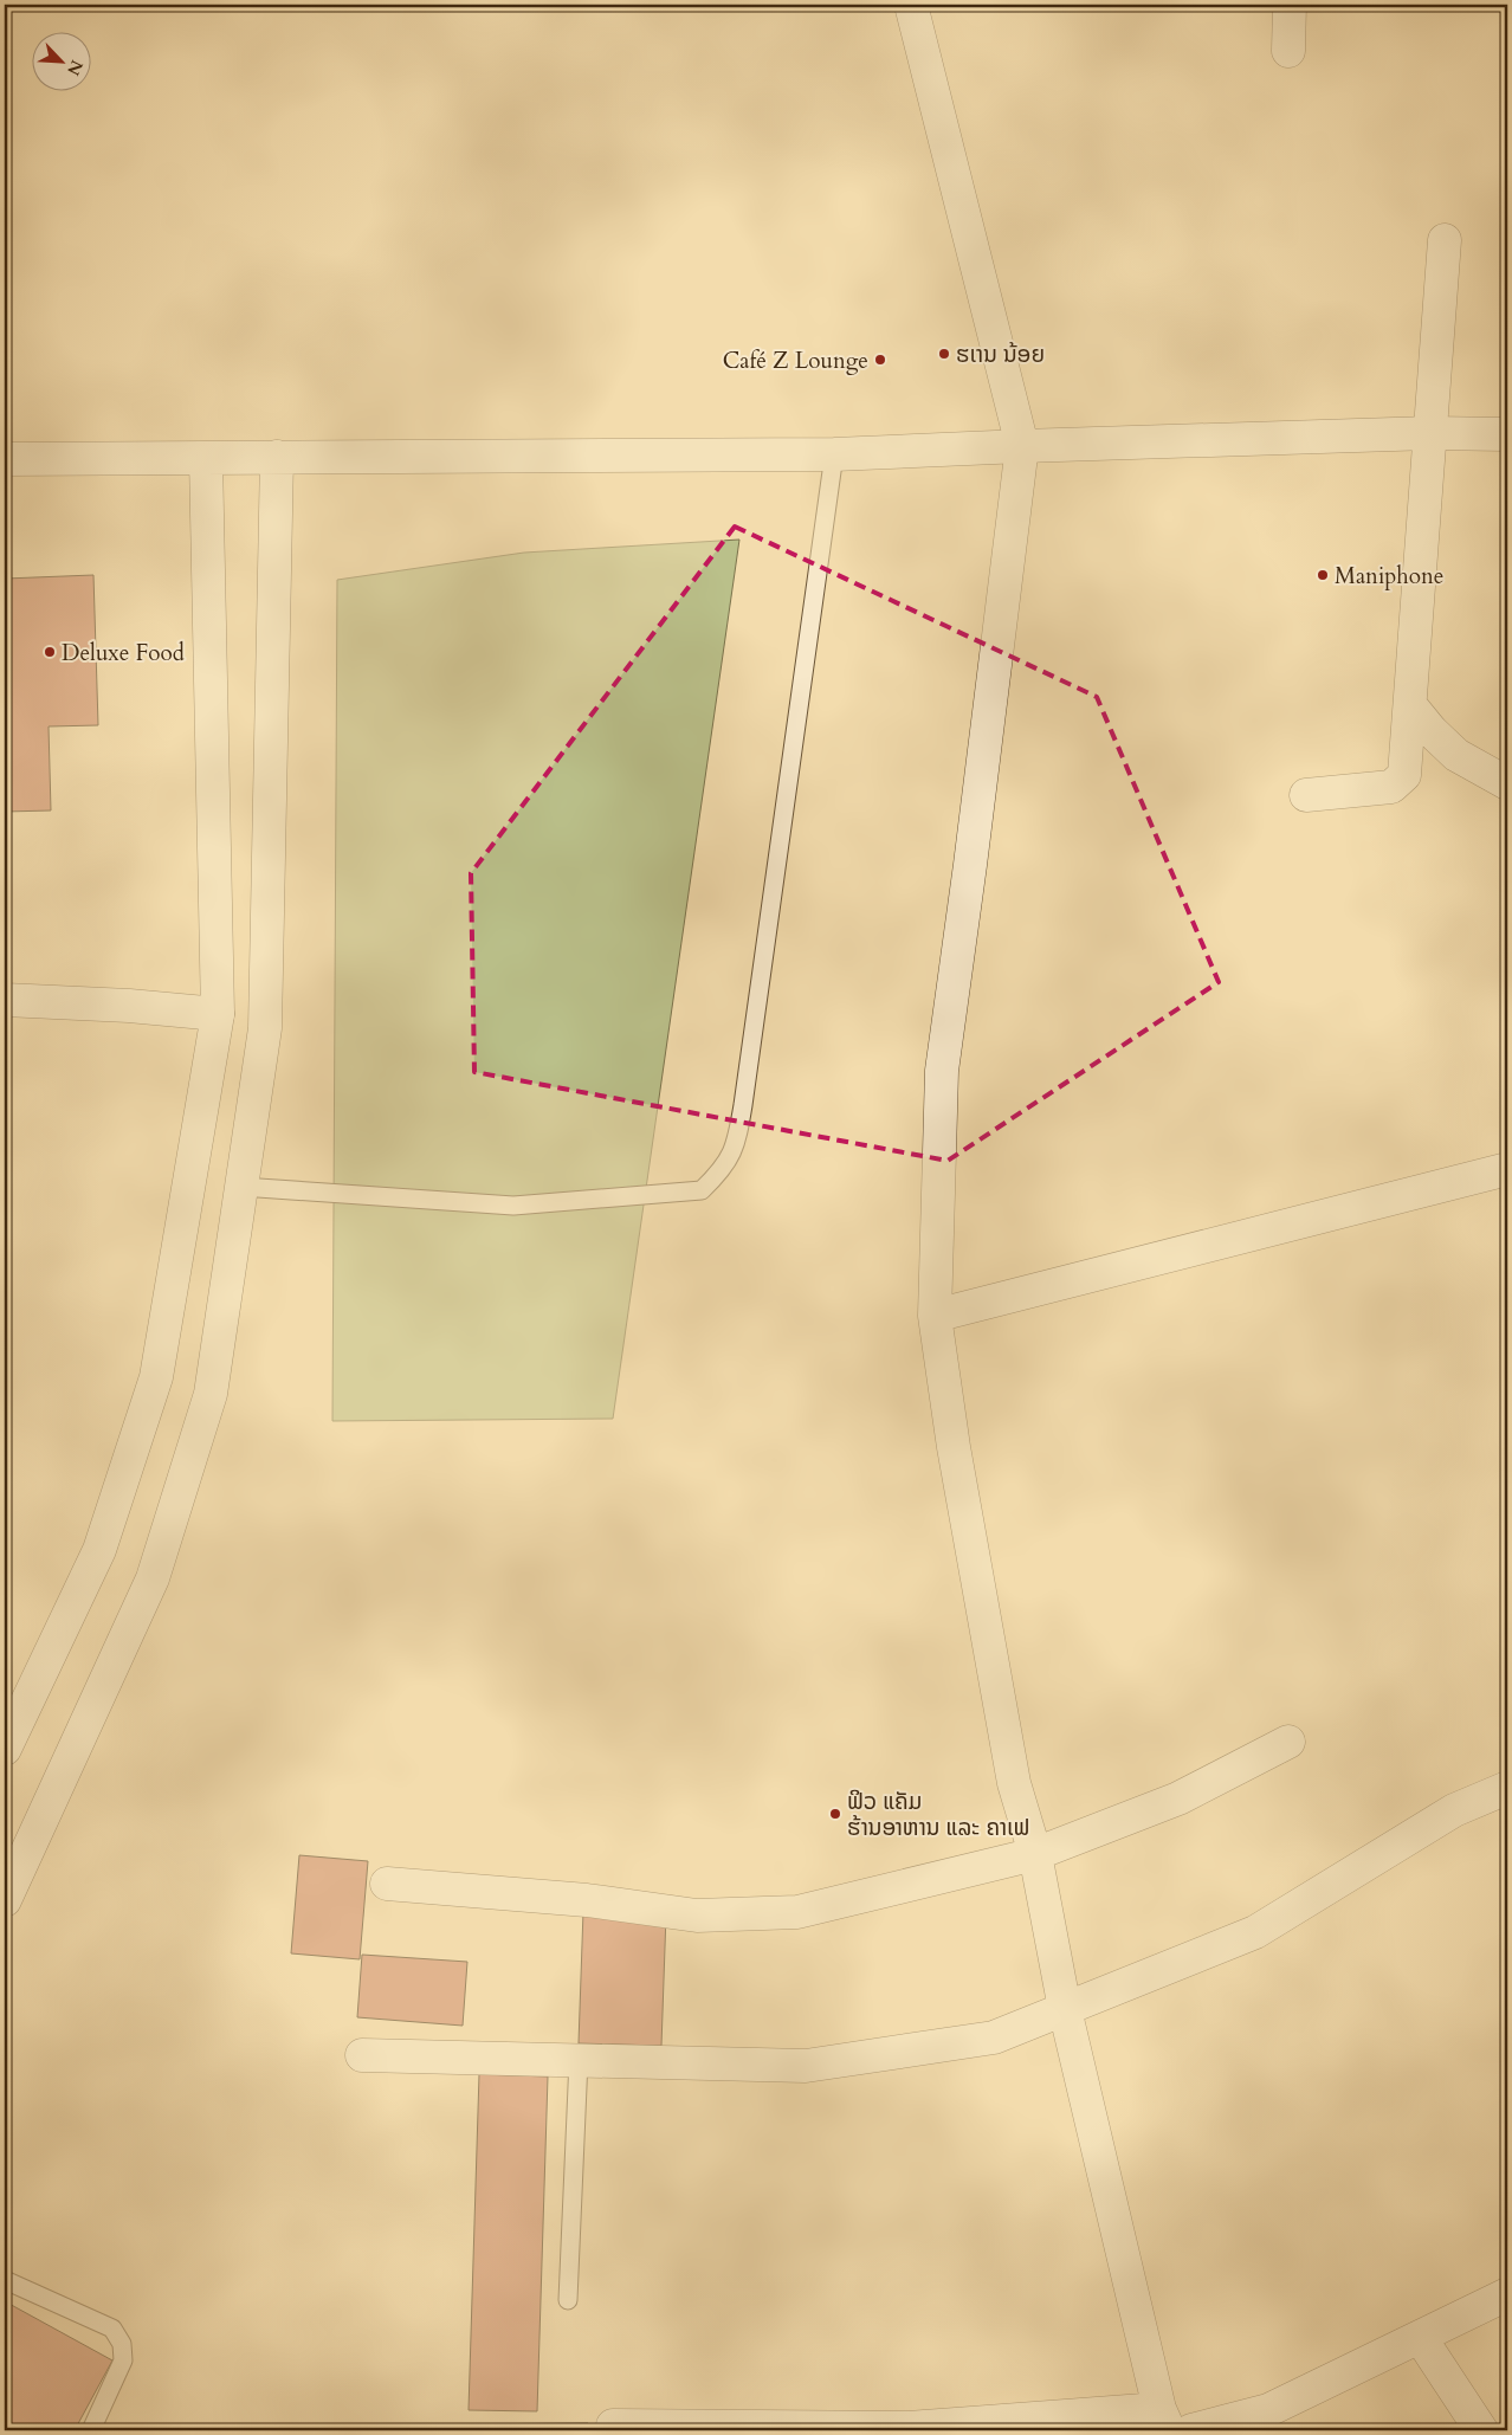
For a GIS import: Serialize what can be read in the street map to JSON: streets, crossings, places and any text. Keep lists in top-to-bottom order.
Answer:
{
  "places": [
    "ຮເານ ນ້ອຍ",
    "Café Z Lounge",
    "Maniphone",
    "Deluxe Food",
    "ຟິວ ແຄັມ ຮ້ານອາຫານ ແລະ ຄາເຟ"
  ],
  "north": "bottom right"
}
